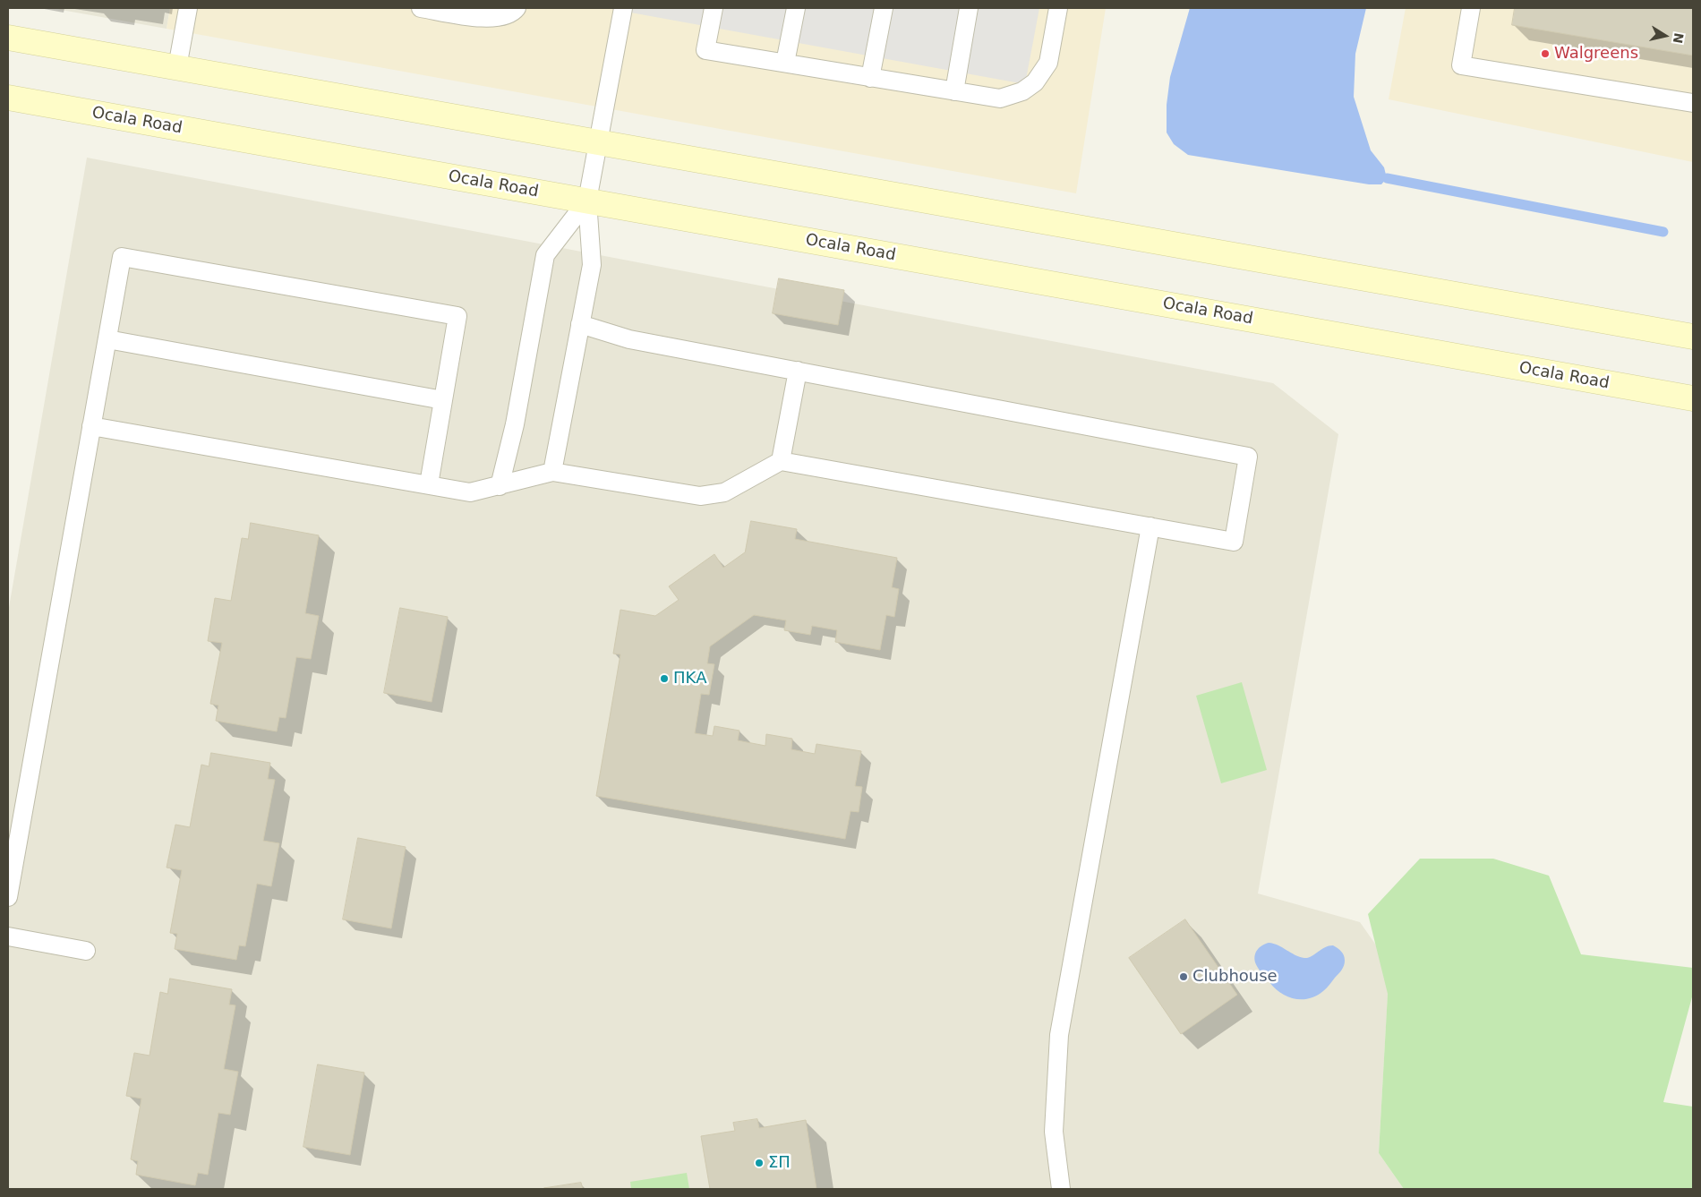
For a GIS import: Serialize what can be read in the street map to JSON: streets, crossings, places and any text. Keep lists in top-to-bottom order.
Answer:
{
  "streets": {
    "main road": ["Ocala Road"]
  },
  "places": [
    "Walgreens",
    "ΠΚΑ",
    "Clubhouse",
    "ΣΠ"
  ],
  "north": "right"
}
